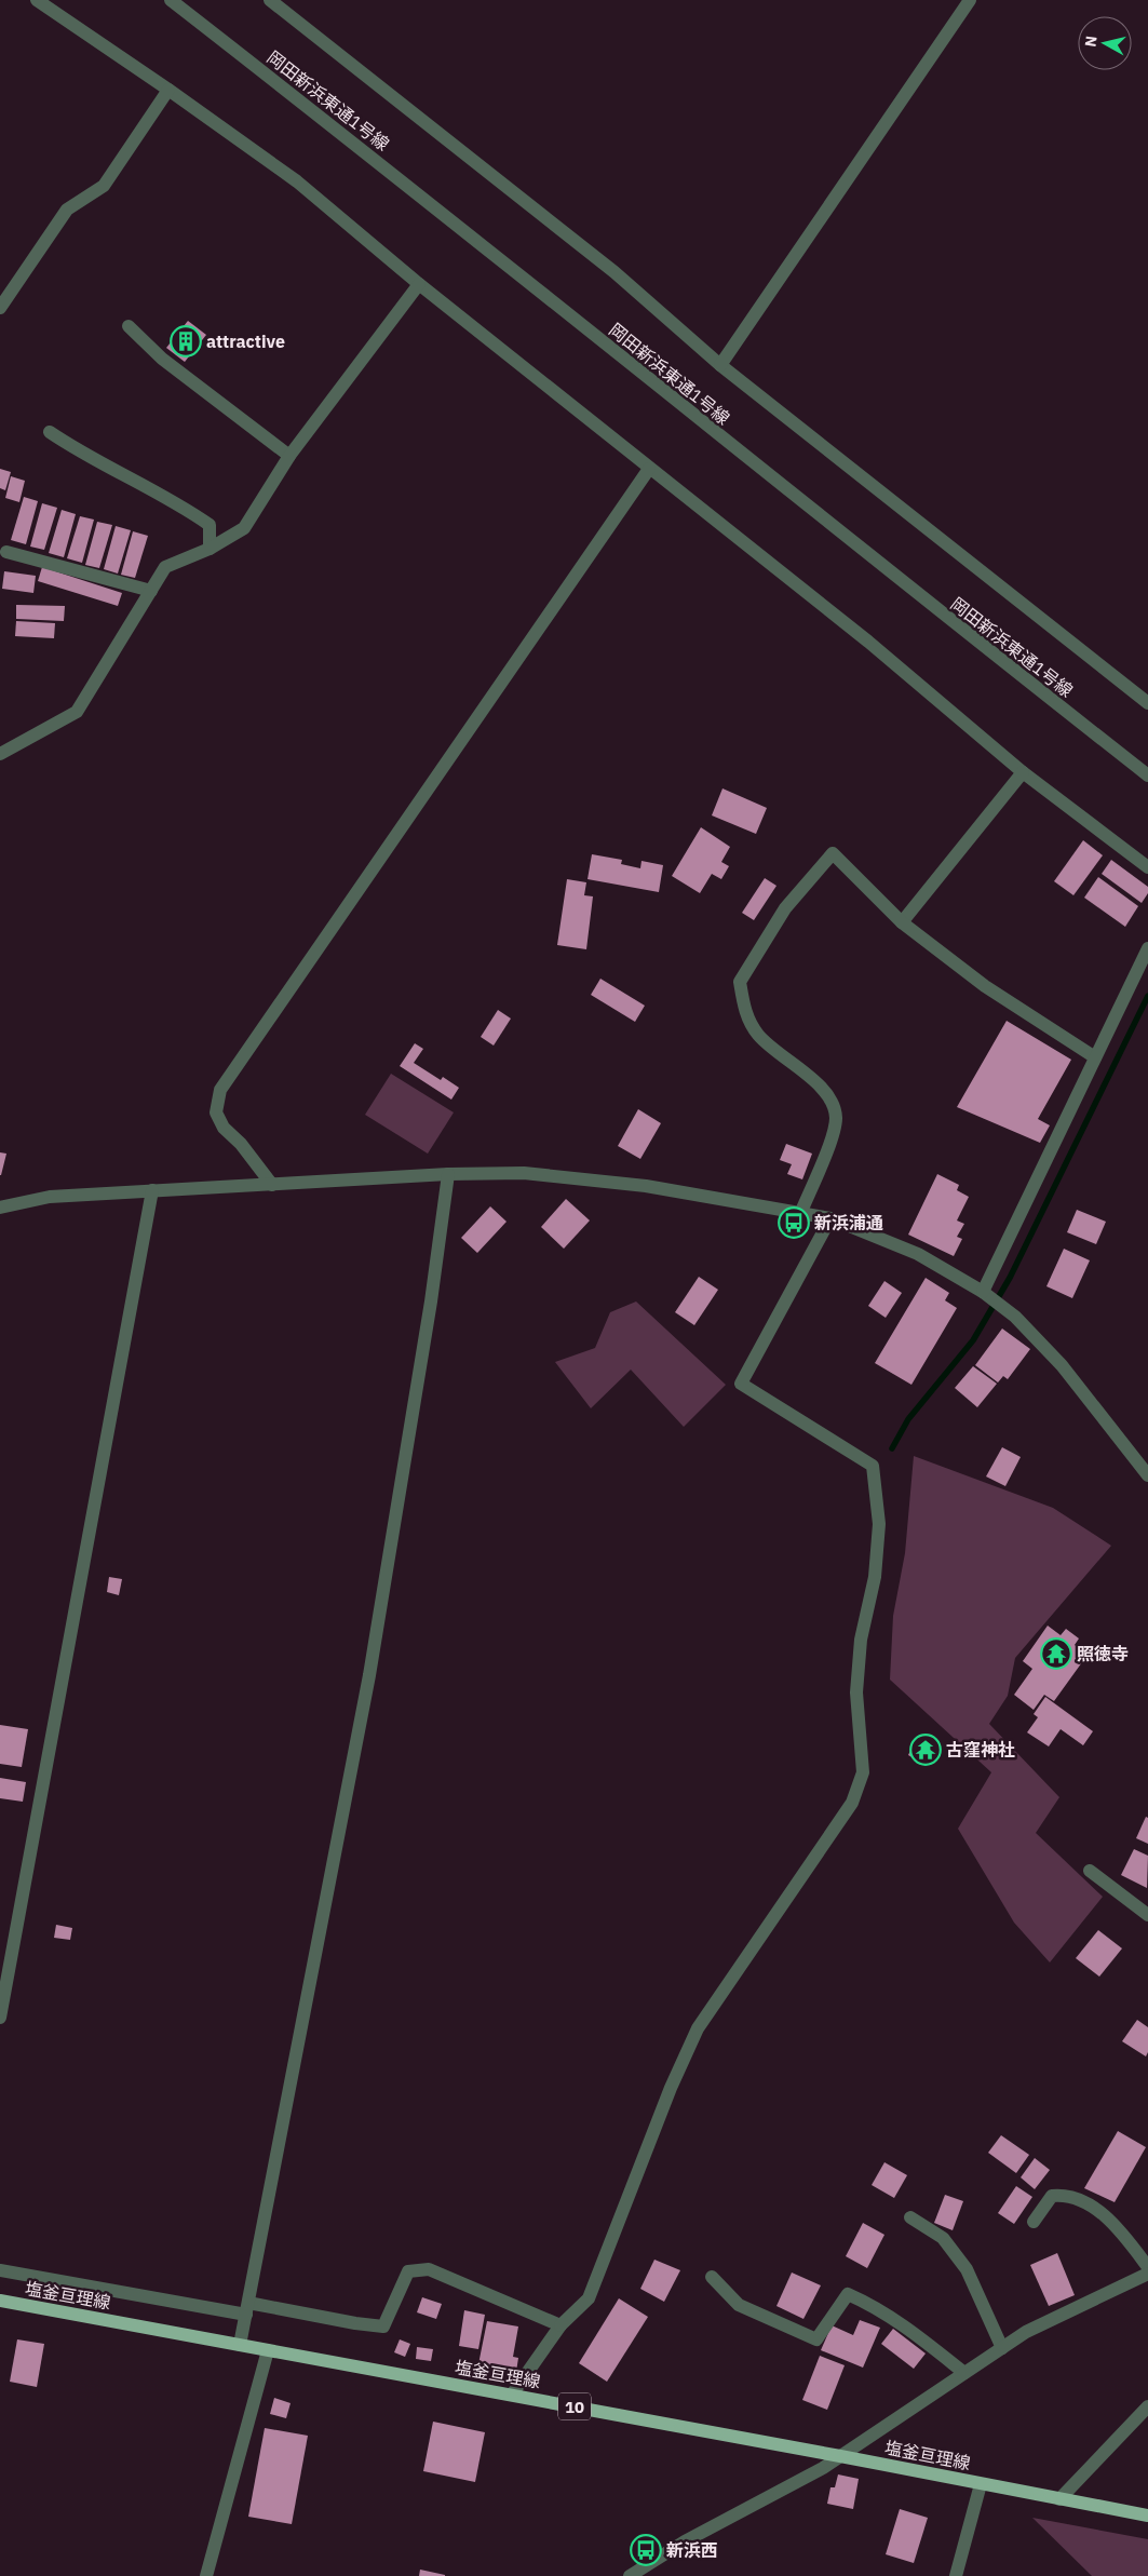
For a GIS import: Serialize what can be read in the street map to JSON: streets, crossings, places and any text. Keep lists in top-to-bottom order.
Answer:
{
  "streets": {
    "main road": ["塩釜亘理線", "10"],
    "street": ["岡田新浜東通1号線"]
  },
  "places": {
    "building": ["attractive"],
    "bus stop": ["新浜浦通", "新浜西"],
    "temple": ["照徳寺", "古窪神社"]
  },
  "north": "left"
}
